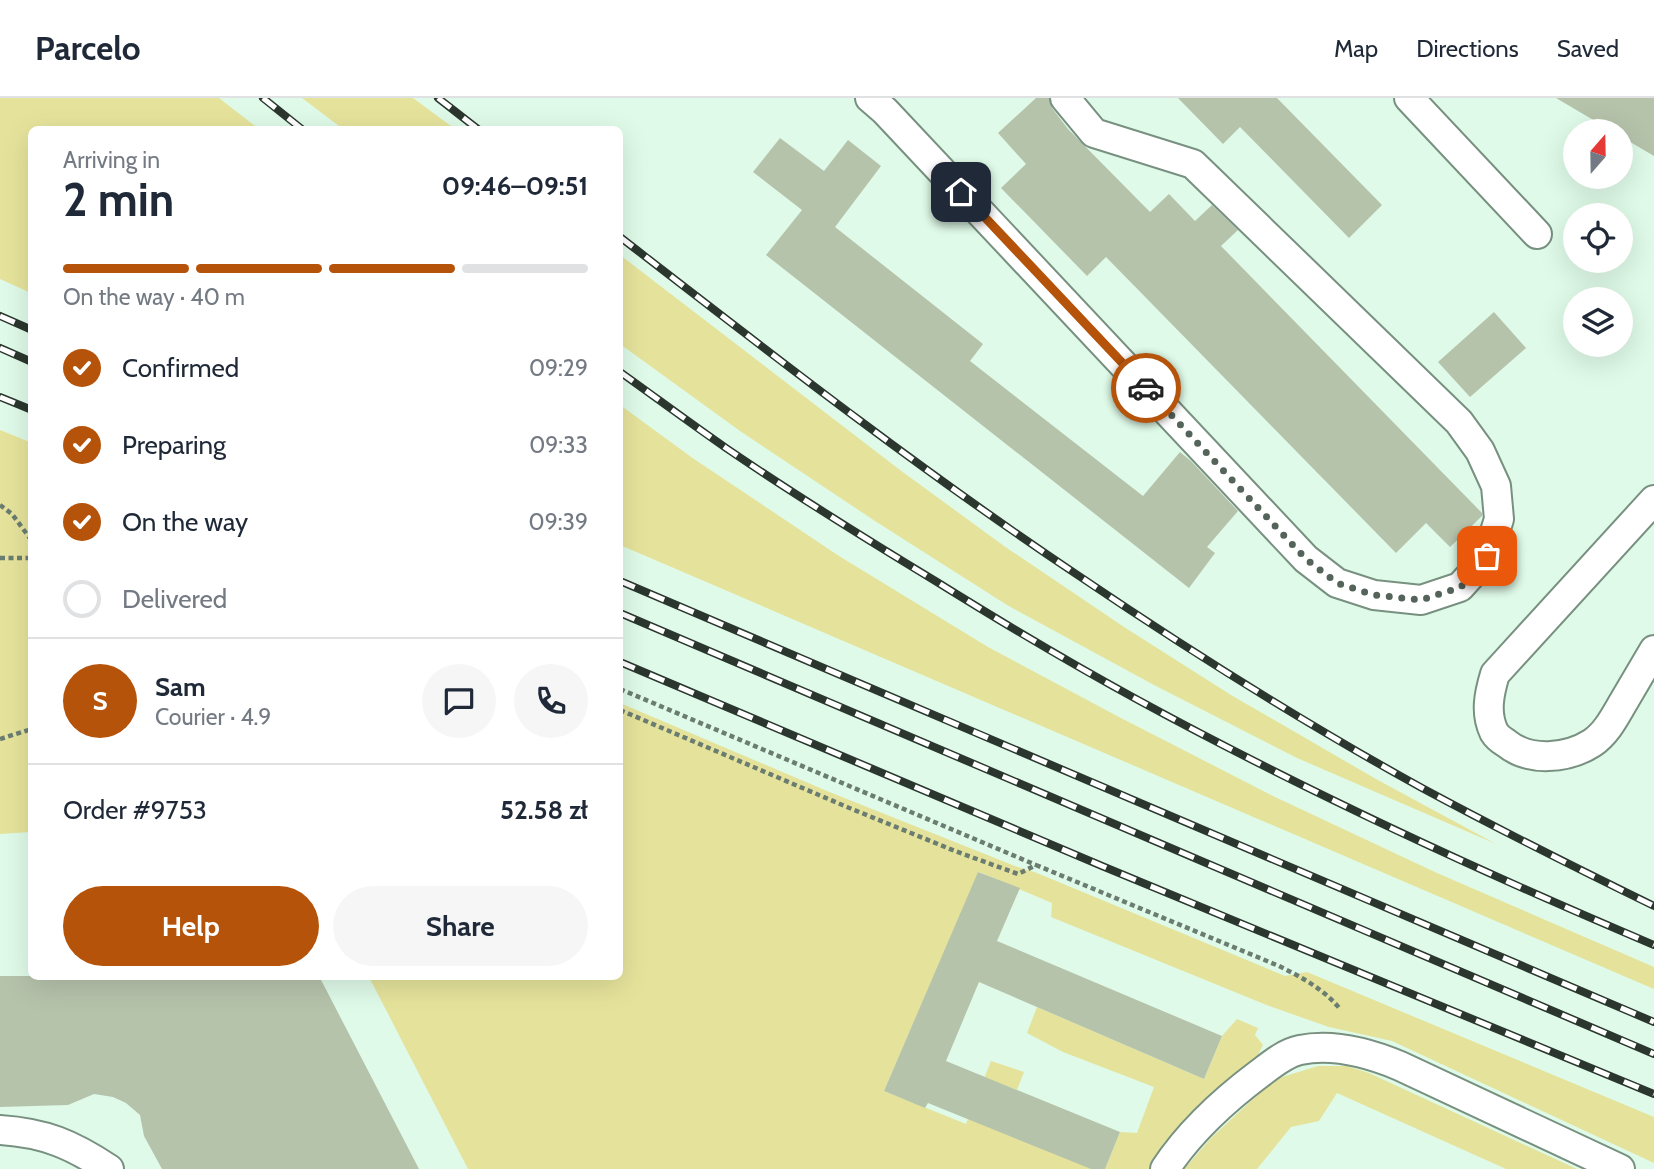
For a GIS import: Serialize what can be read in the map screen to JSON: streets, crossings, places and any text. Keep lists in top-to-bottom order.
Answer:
{
  "north": "top",
  "page": {
    "header": "Parcelo",
    "nav": ["Map", "Directions", "Saved"],
    "heading": ["2 min", "Arriving in", "09:46–09:51"],
    "panel": [
      "Sam",
      "Courier · 4.9",
      "Order #9753",
      "52.58 zł"
    ],
    "bar": "On the way · 40 m",
    "list": [
      ["Confirmed", "09:29"],
      ["Preparing", "09:33"],
      ["On the way", "09:39"],
      "Delivered"
    ],
    "round": "S",
    "buttons": ["Help", "Share"]
  }
}
